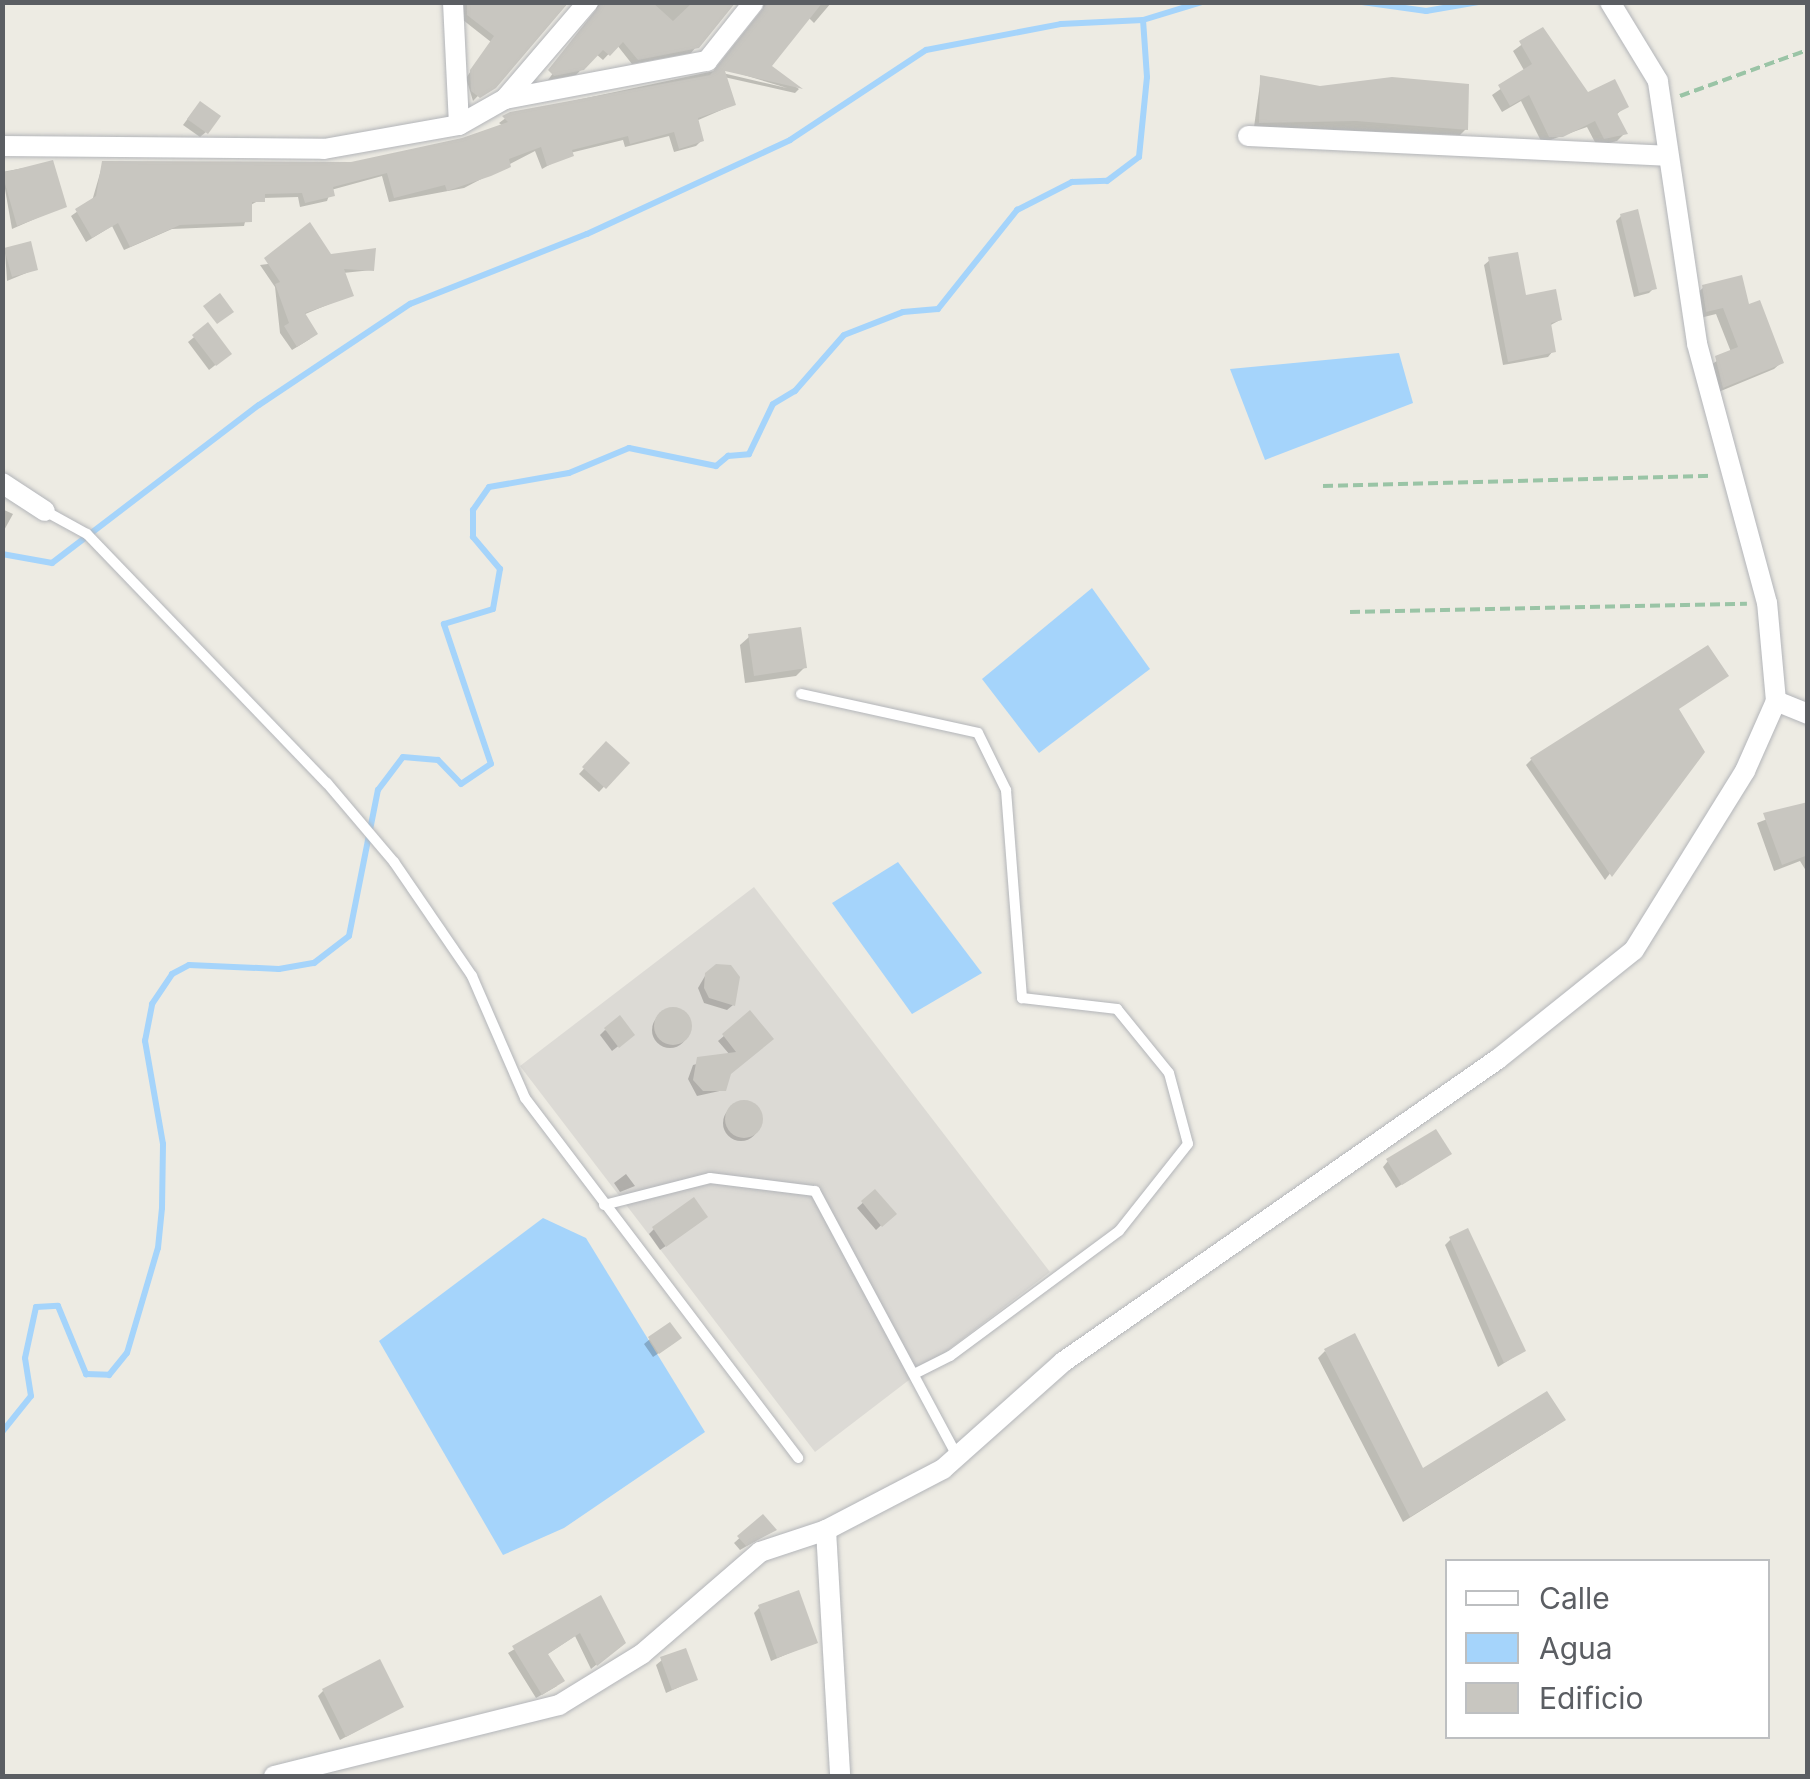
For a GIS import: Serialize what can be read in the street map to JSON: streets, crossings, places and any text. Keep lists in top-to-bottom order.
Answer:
{
  "legend": ["Calle", "Agua", "Edificio"]
}
